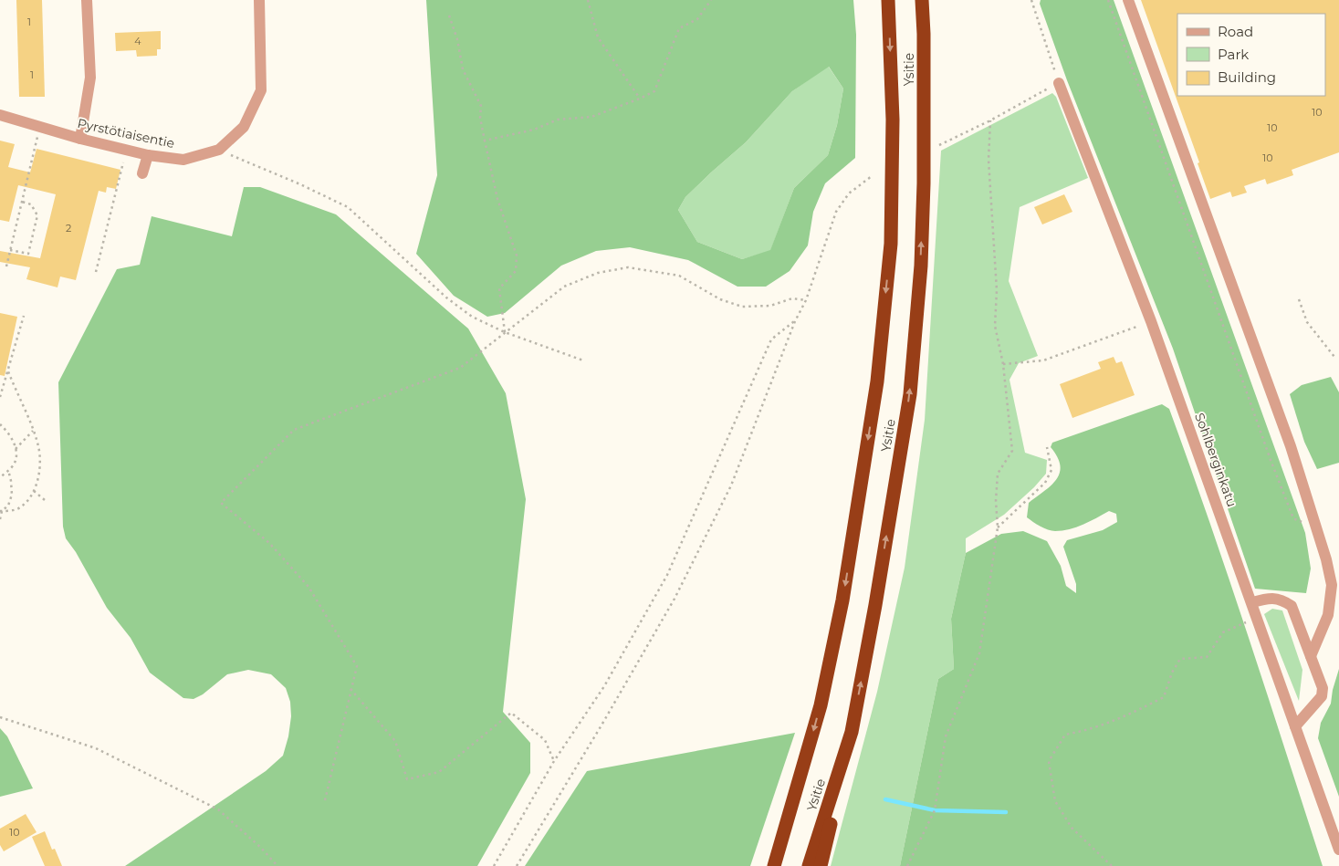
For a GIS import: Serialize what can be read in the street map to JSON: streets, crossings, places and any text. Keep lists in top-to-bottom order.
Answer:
{
  "streets": {
    "highway": ["Ysitie"],
    "street": ["Pyrstötiaisentie", "Sohlberginkatu"]
  },
  "house_numbers": [
    "1",
    "4",
    "1",
    "10",
    "10",
    "10",
    "2",
    "10"
  ],
  "legend": ["Road", "Park", "Building"]
}
